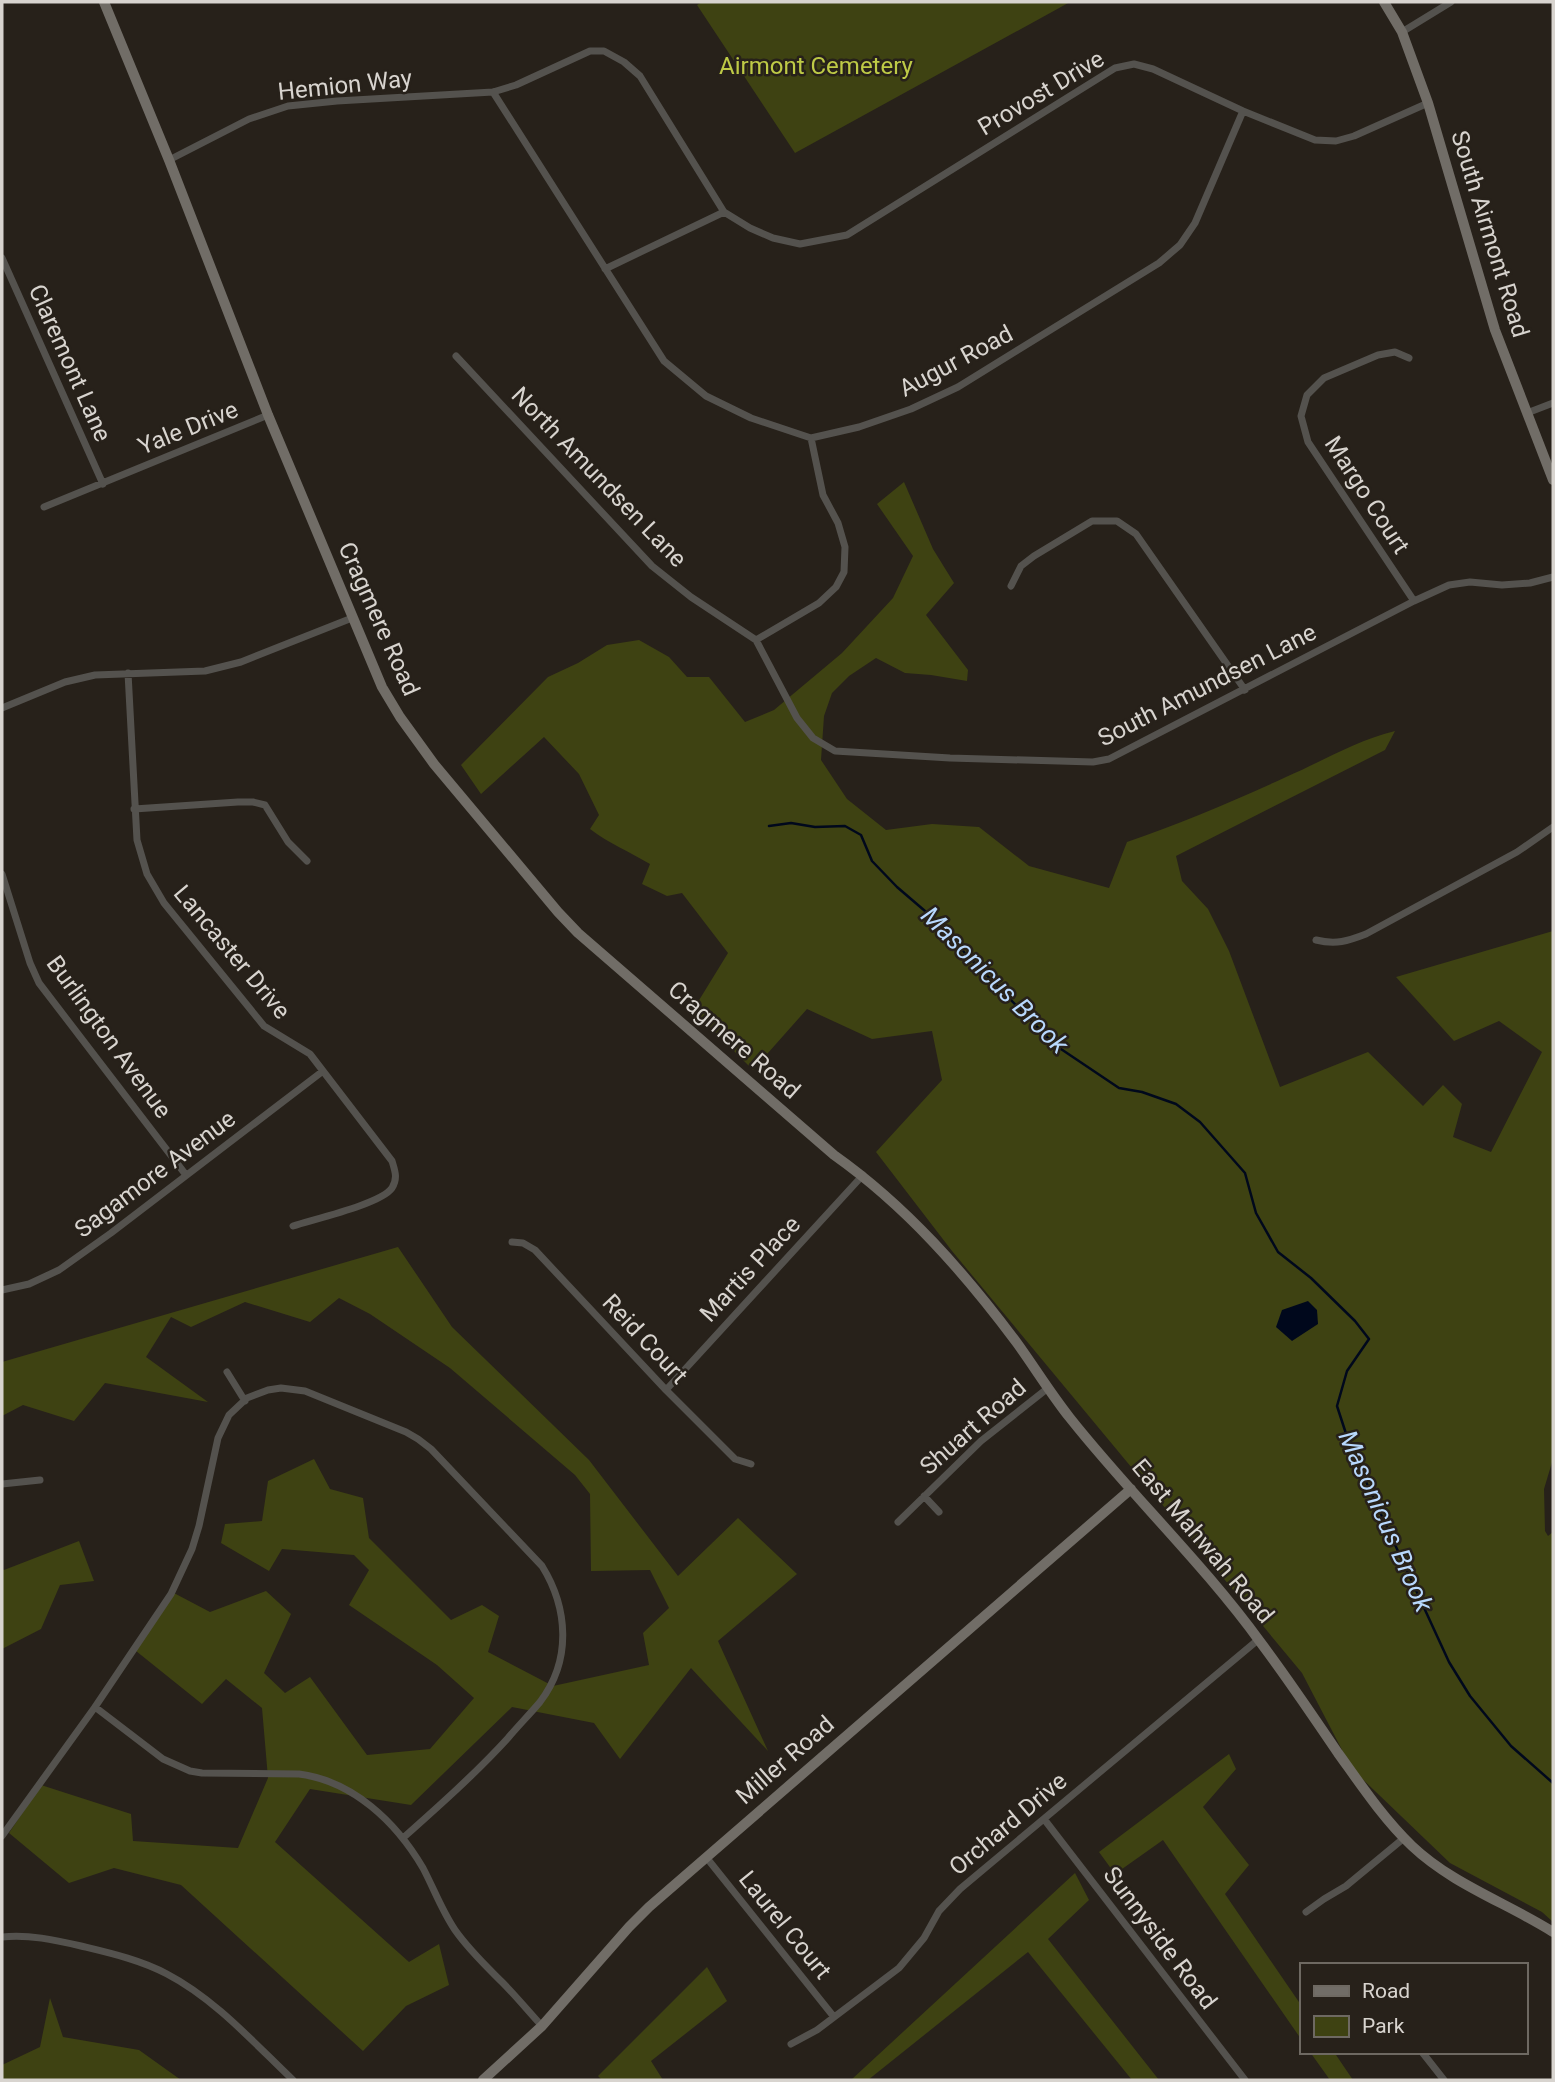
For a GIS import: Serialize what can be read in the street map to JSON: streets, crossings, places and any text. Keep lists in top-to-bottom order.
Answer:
{
  "streets": {
    "street": [
      "Hemion Way",
      "Provost Drive",
      "South Airmont Road",
      "Augur Road",
      "Claremont Lane",
      "Yale Drive",
      "North Amundsen Lane",
      "Margo Court",
      "Cragmere Road",
      "South Amundsen Lane",
      "Lancaster Drive",
      "Burlington Avenue",
      "Sagamore Avenue",
      "Martis Place",
      "Reid Court",
      "Shuart Road",
      "East Mahwah Road",
      "Miller Road",
      "Orchard Drive",
      "Laurel Court",
      "Sunnyside Road"
    ]
  },
  "crossings": [
    ["Hemion Way", "Provost Drive"],
    ["Hemion Way", "Cragmere Road"],
    ["Provost Drive", "South Airmont Road"],
    ["Provost Drive", "Augur Road"],
    ["Claremont Lane", "Yale Drive"],
    ["Yale Drive", "Cragmere Road"],
    ["North Amundsen Lane", "South Amundsen Lane"],
    ["Margo Court", "South Amundsen Lane"],
    ["Cragmere Road", "East Mahwah Road"],
    ["Lancaster Drive", "Sagamore Avenue"],
    ["Burlington Avenue", "Sagamore Avenue"],
    ["Martis Place", "Reid Court"],
    ["Martis Place", "East Mahwah Road"],
    ["Shuart Road", "East Mahwah Road"],
    ["East Mahwah Road", "Miller Road"],
    ["East Mahwah Road", "Orchard Drive"],
    ["Miller Road", "Laurel Court"],
    ["Orchard Drive", "Laurel Court"],
    ["Orchard Drive", "Sunnyside Road"]
  ],
  "water": ["Masonicus Brook"],
  "parks": ["Airmont Cemetery"],
  "legend": ["Road", "Park"]
}
